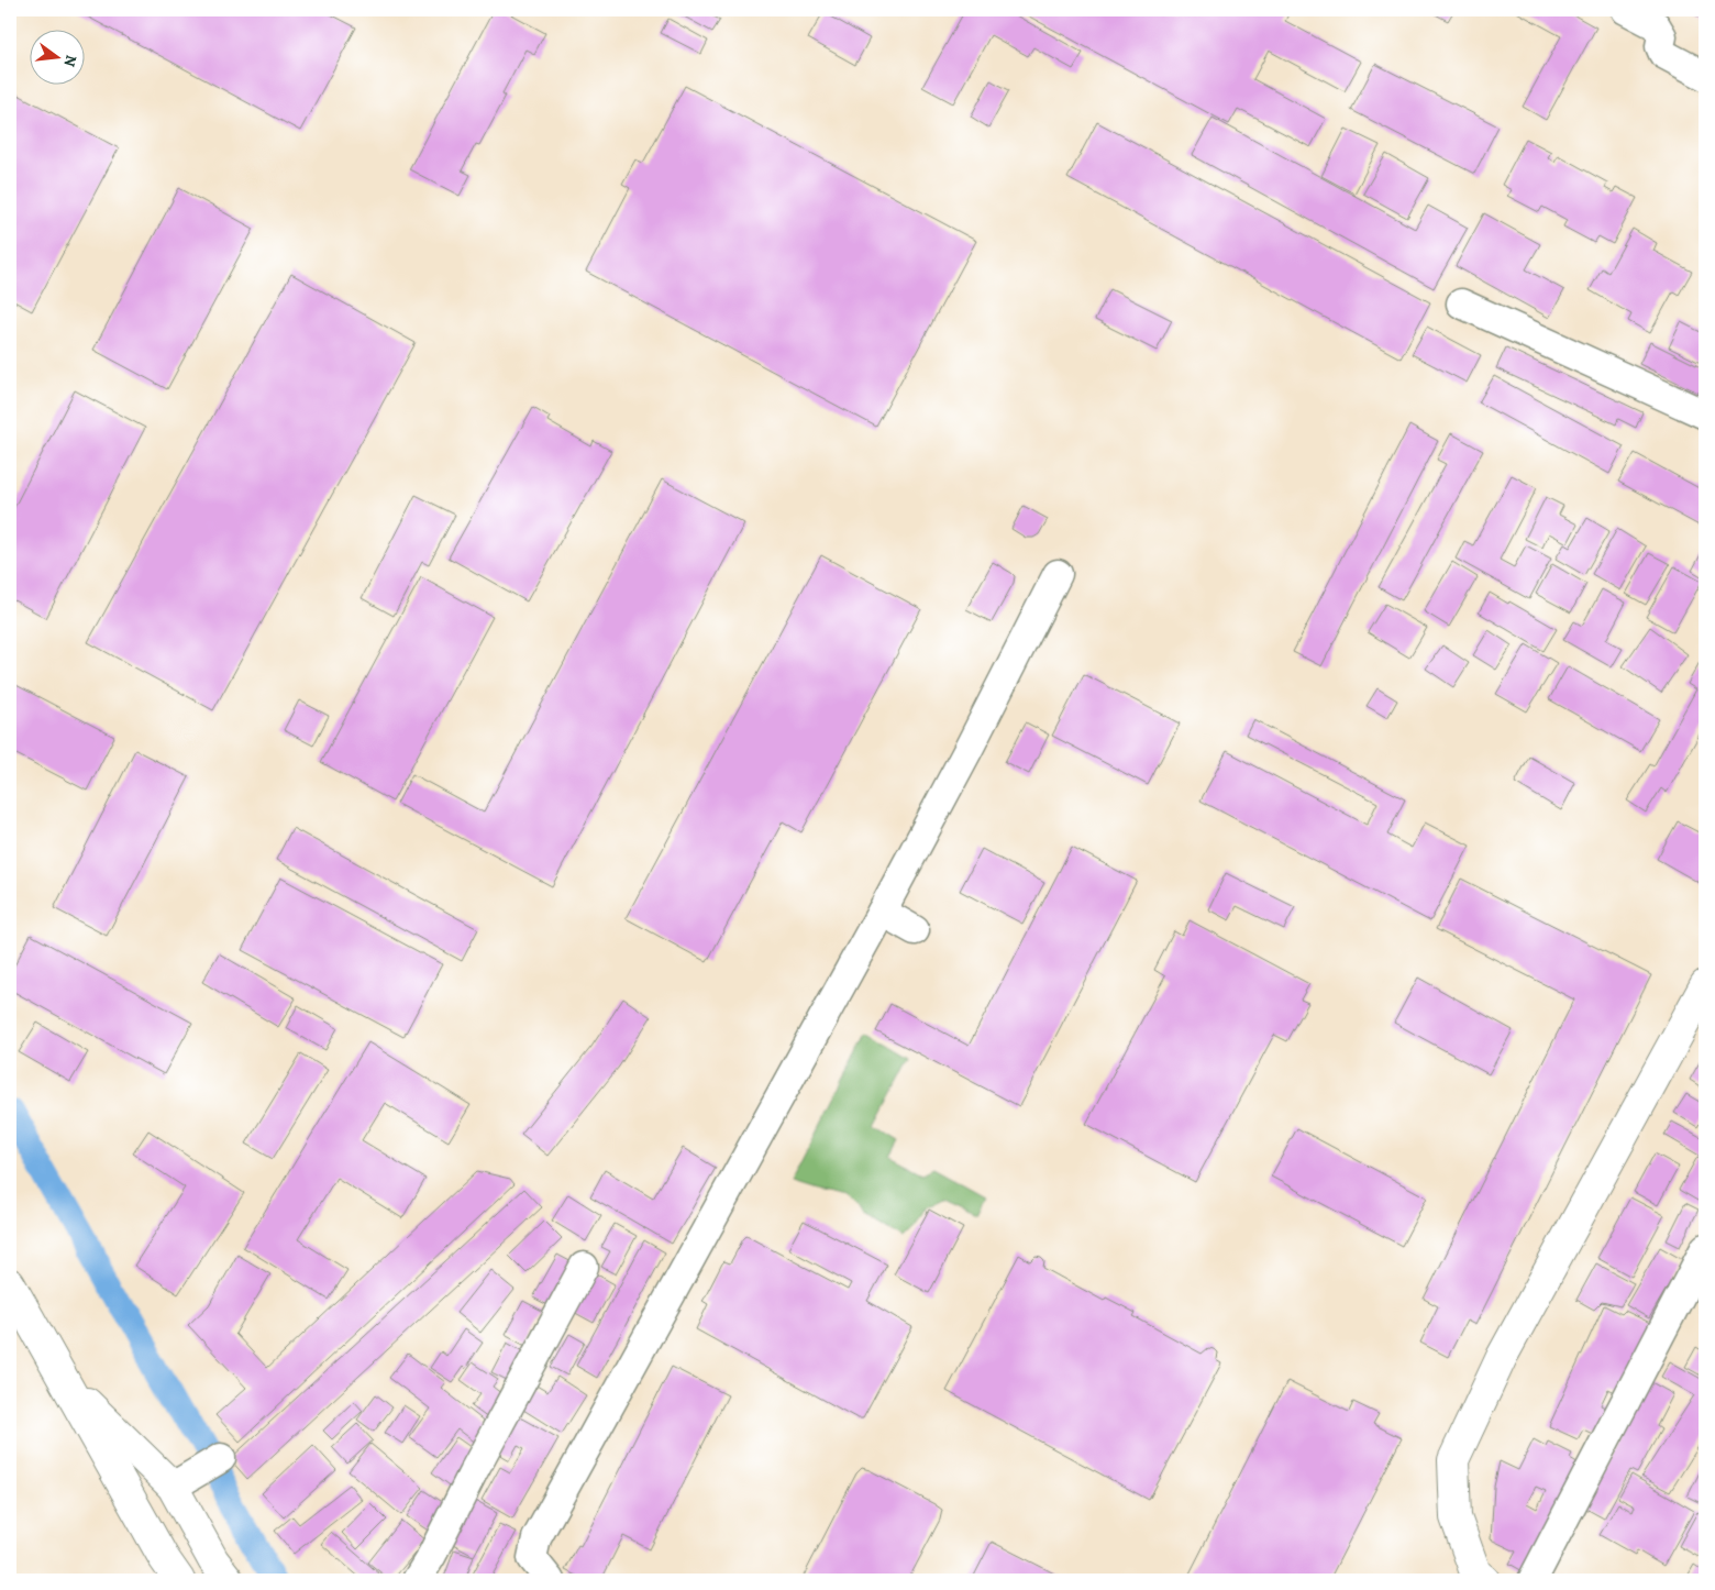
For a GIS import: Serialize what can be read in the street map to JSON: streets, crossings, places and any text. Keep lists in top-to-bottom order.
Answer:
{
  "north": "right"
}
